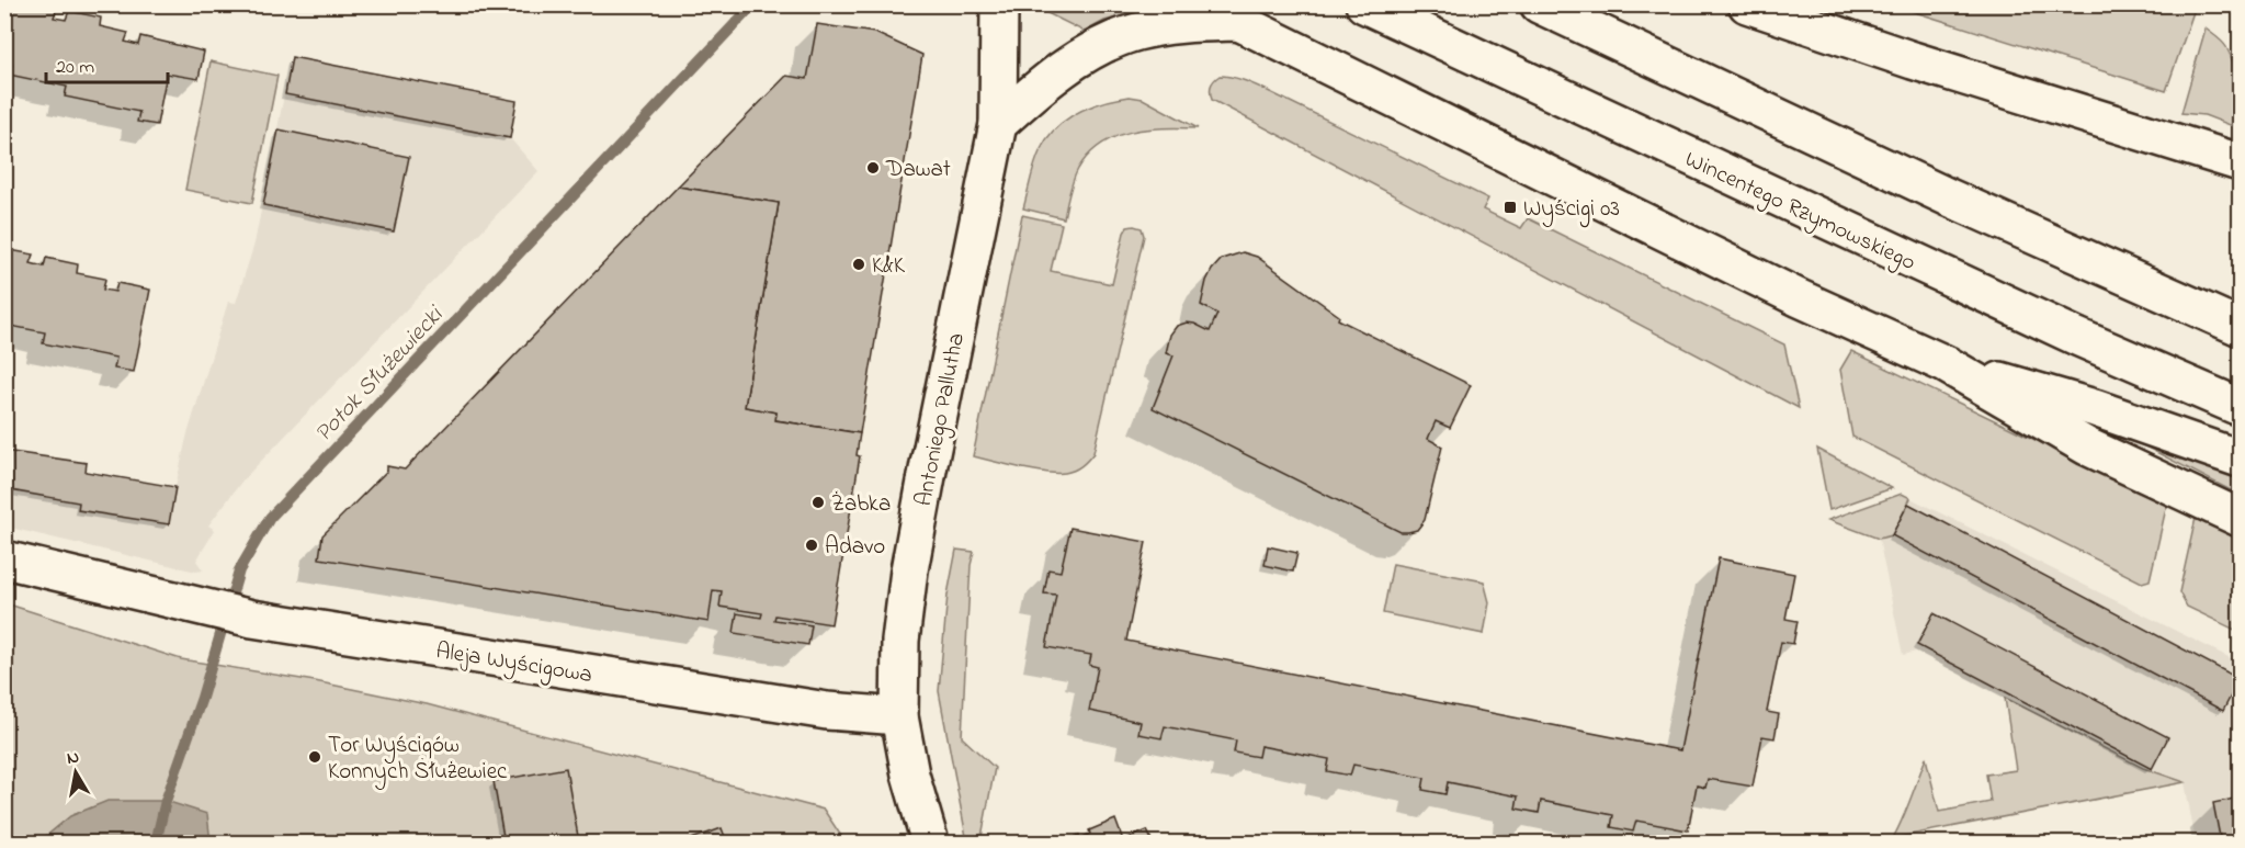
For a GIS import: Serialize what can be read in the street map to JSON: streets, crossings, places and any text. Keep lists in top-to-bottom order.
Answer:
{
  "streets": {
    "main road": ["Wincentego Rzymowskiego", "Antoniego Pallutha", "Aleja Wyścigowa"]
  },
  "crossings": [
    ["Antoniego Pallutha", "Aleja Wyścigowa"]
  ],
  "water": ["Potok Służewiecki"],
  "places": {
    "other": [
      "Dawat",
      "K&K",
      "Żabka",
      "Adavo",
      "Tor Wyścigów Konnych Służewiec"
    ],
    "transit": ["Wyścigi 03"]
  },
  "scale_bar": "20 m",
  "north": "top"
}
